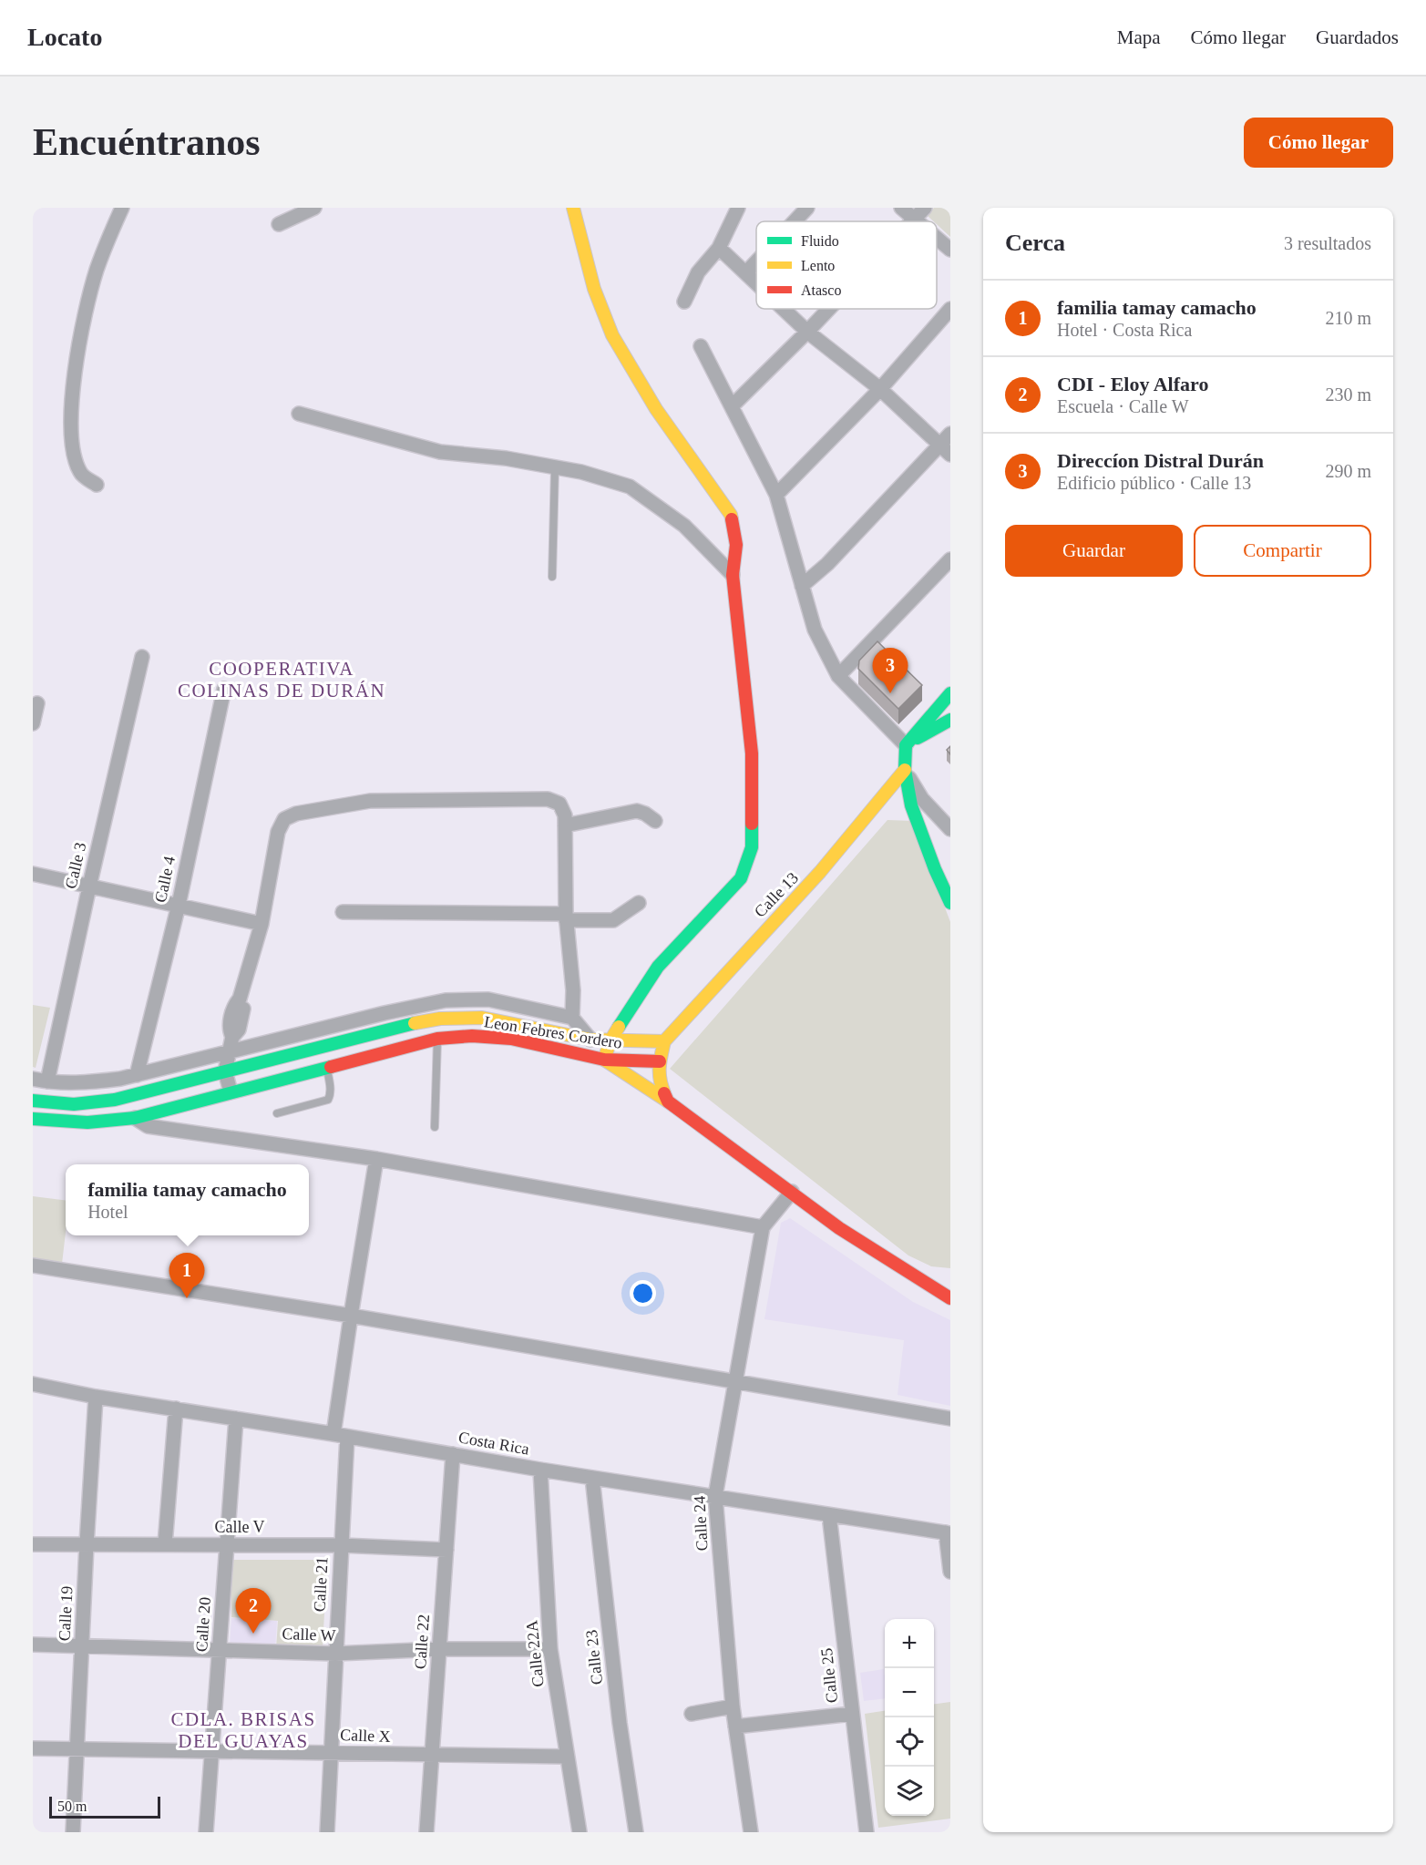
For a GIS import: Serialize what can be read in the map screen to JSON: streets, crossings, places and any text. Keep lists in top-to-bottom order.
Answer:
{
  "streets": {
    "street": [
      "Calle 3",
      "Calle 4",
      "Calle 13",
      "Leon Febres Cordero",
      "Costa Rica",
      "Calle 24",
      "Calle V",
      "Calle 21",
      "Calle 19",
      "Calle 20",
      "Calle W",
      "Calle 22",
      "Calle 22A",
      "Calle 23",
      "Calle 25",
      "Calle X"
    ]
  },
  "crossings": [
    ["Calle 13", "Leon Febres Cordero"],
    ["Costa Rica", "Calle 24"],
    ["Costa Rica", "Calle 21"],
    ["Costa Rica", "Calle 19"],
    ["Costa Rica", "Calle 20"],
    ["Costa Rica", "Calle 22"],
    ["Costa Rica", "Calle 22A"],
    ["Costa Rica", "Calle 23"],
    ["Costa Rica", "Calle 25"],
    ["Calle V", "Calle 21"],
    ["Calle V", "Calle 19"],
    ["Calle V", "Calle 20"],
    ["Calle V", "Calle 22"],
    ["Calle 21", "Calle W"],
    ["Calle 21", "Calle X"],
    ["Calle 19", "Calle W"],
    ["Calle 19", "Calle X"],
    ["Calle 20", "Calle W"],
    ["Calle 20", "Calle X"],
    ["Calle W", "Calle 22"],
    ["Calle W", "Calle 22A"],
    ["Calle 22", "Calle X"],
    ["Calle 22A", "Calle X"]
  ],
  "districts": ["COOPERATIVA COLINAS DE DURÁN", "CDLA. BRISAS DEL GUAYAS"],
  "legend": ["Fluido", "Lento", "Atasco"],
  "scale_bar": "50 m",
  "page": {
    "header": "Locato",
    "nav": ["Mapa", "Cómo llegar", "Guardados"],
    "buttons": [
      "Cómo llegar",
      ["Guardar", "Compartir"]
    ],
    "title": "Encuéntranos",
    "heading": ["Cerca", "3 resultados"],
    "list": [
      {
        "mark": "1",
        "name": "familia tamay camacho",
        "note": "Hotel · Costa Rica",
        "value": "210 m"
      },
      {
        "mark": "2",
        "name": "CDI - Eloy Alfaro",
        "note": "Escuela · Calle W",
        "value": "230 m"
      },
      {
        "mark": "3",
        "name": "Direccíon Distral Durán",
        "note": "Edificio público · Calle 13",
        "value": "290 m"
      }
    ],
    "pins": ["3", "1", "2"],
    "popup": ["familia tamay camacho", "Hotel"],
    "map_buttons": ["+", "−"],
    "scale": "50 m"
  }
}
